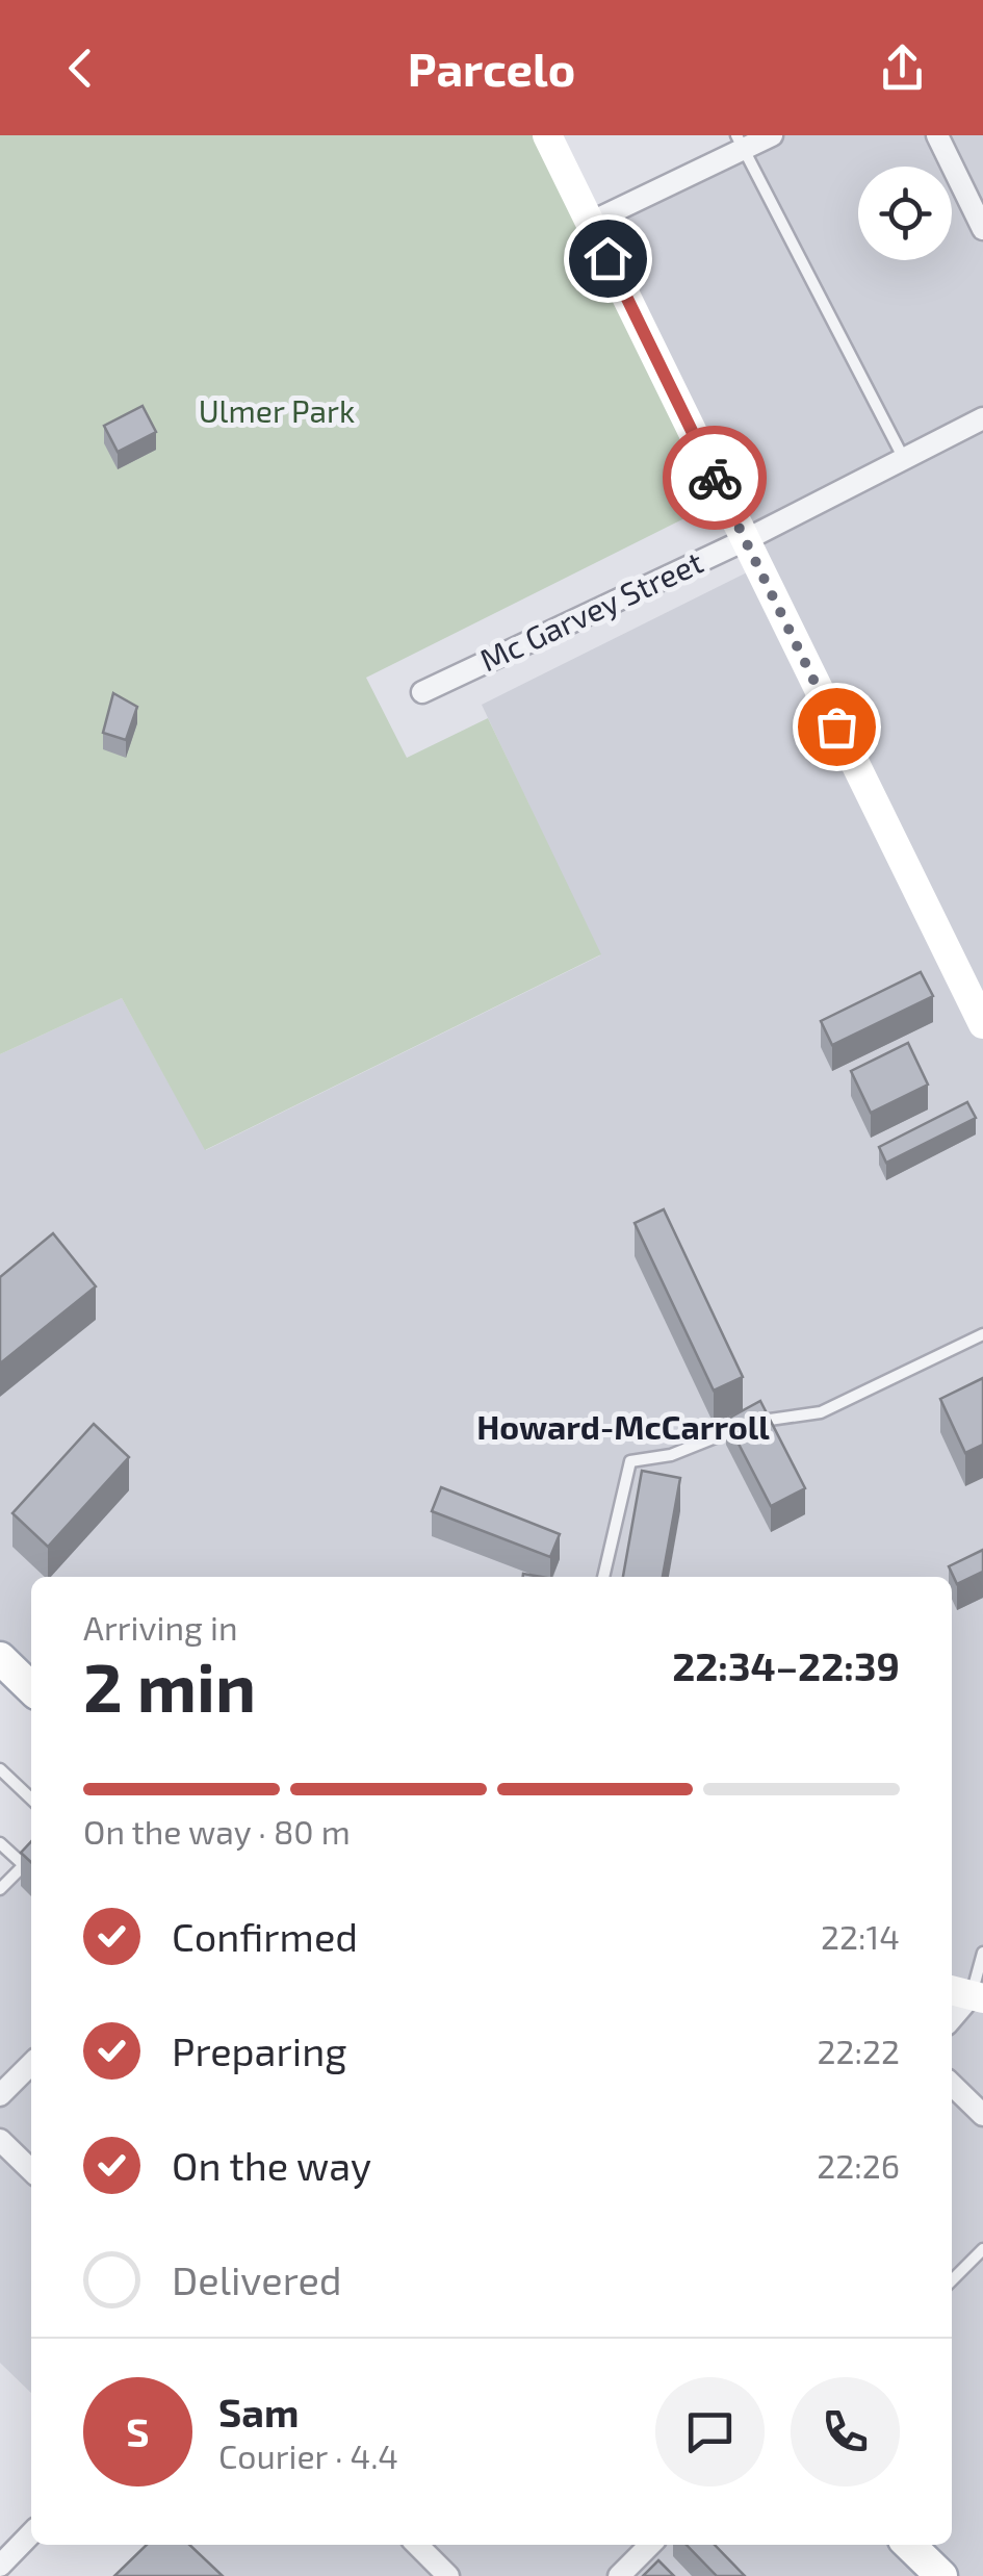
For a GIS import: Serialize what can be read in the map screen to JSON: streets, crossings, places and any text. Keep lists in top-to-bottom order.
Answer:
{
  "streets": {
    "street": ["Mc Garvey Street"]
  },
  "districts": ["Howard-McCarroll"],
  "parks": ["Ulmer Park"],
  "page": {
    "header": "Parcelo",
    "heading": ["2 min", "Arriving in", "22:34–22:39"],
    "panel": ["Sam", "Courier · 4.4"],
    "bar": "On the way · 80 m",
    "list": [
      ["Confirmed", "22:14"],
      ["Preparing", "22:22"],
      ["On the way", "22:26"],
      "Delivered"
    ],
    "round": "S"
  }
}
